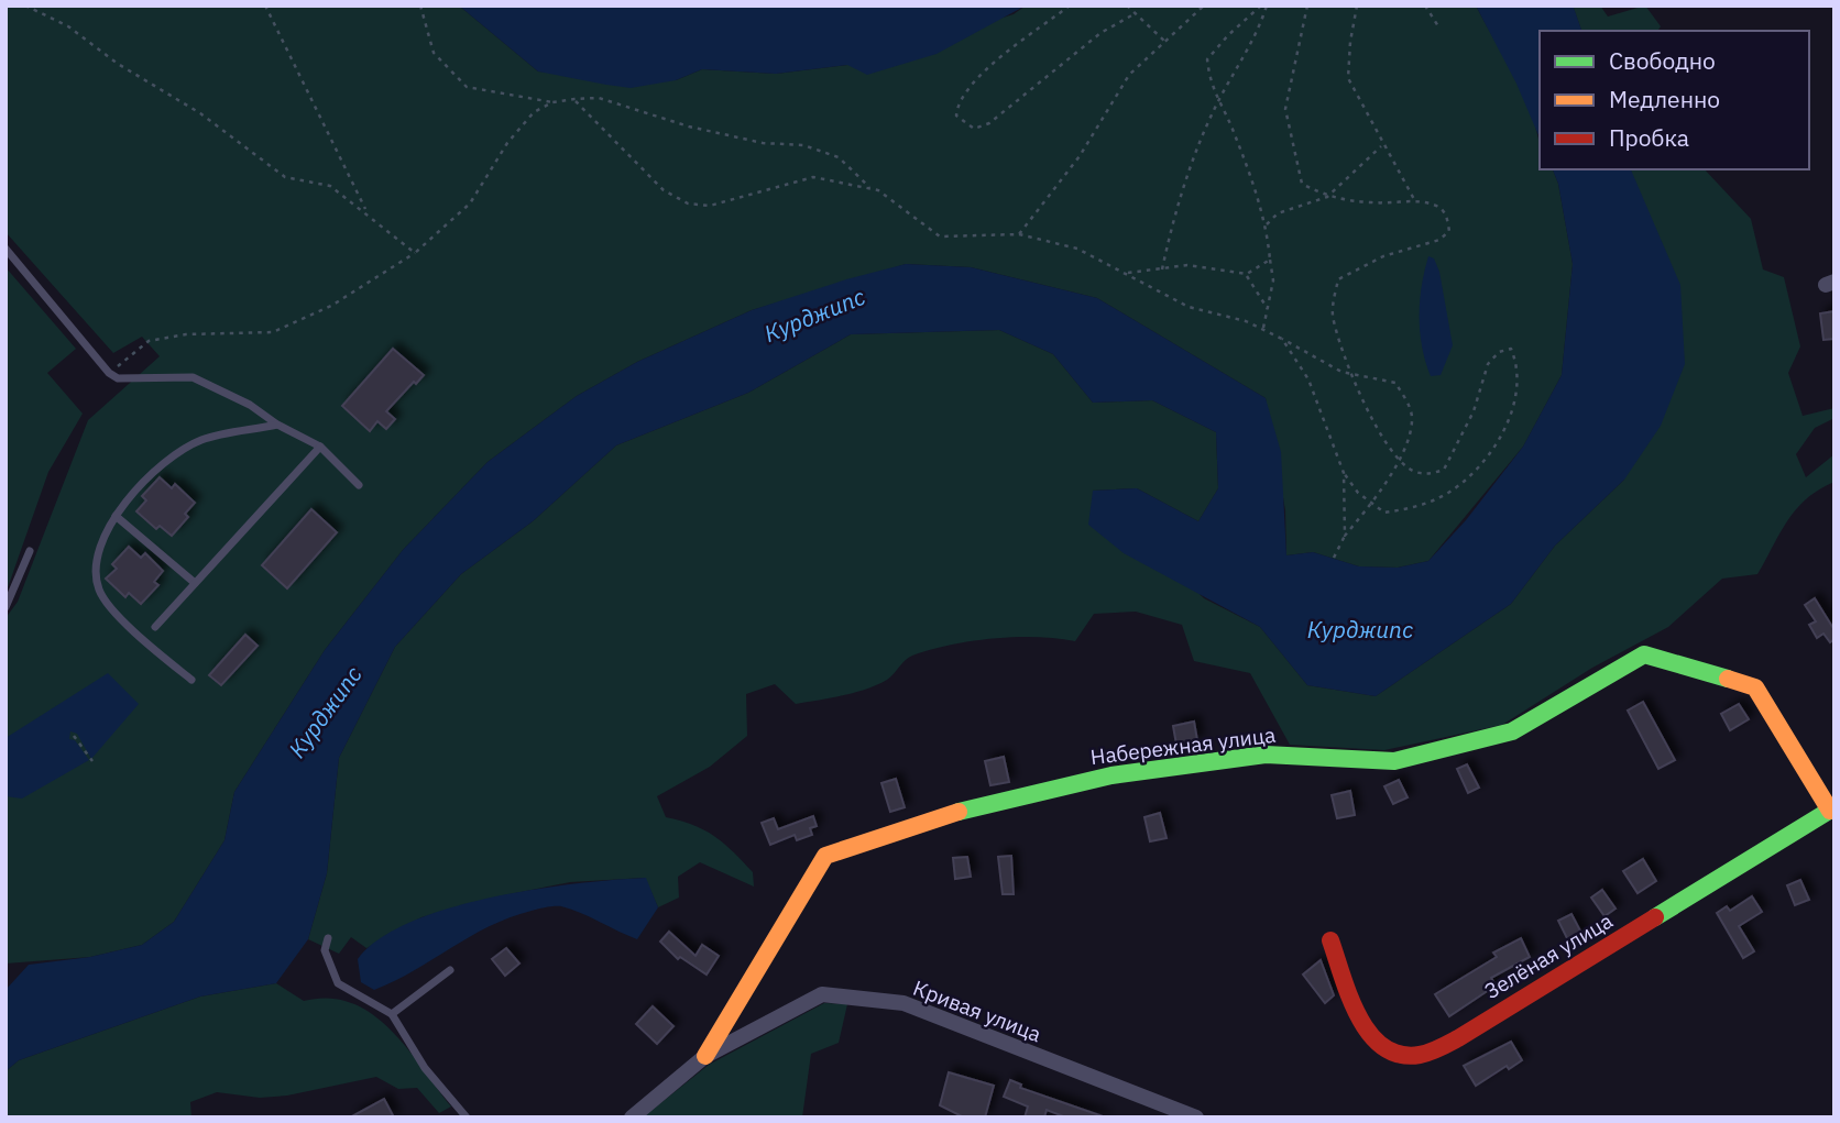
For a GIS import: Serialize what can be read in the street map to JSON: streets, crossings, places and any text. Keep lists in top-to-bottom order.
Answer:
{
  "streets": {
    "street": ["Набережная улица", "Зелёная улица", "Кривая улица"]
  },
  "crossings": [
    ["Набережная улица", "Зелёная улица"],
    ["Набережная улица", "Кривая улица"]
  ],
  "water": ["Курджипс"],
  "legend": ["Свободно", "Медленно", "Пробка"]
}
